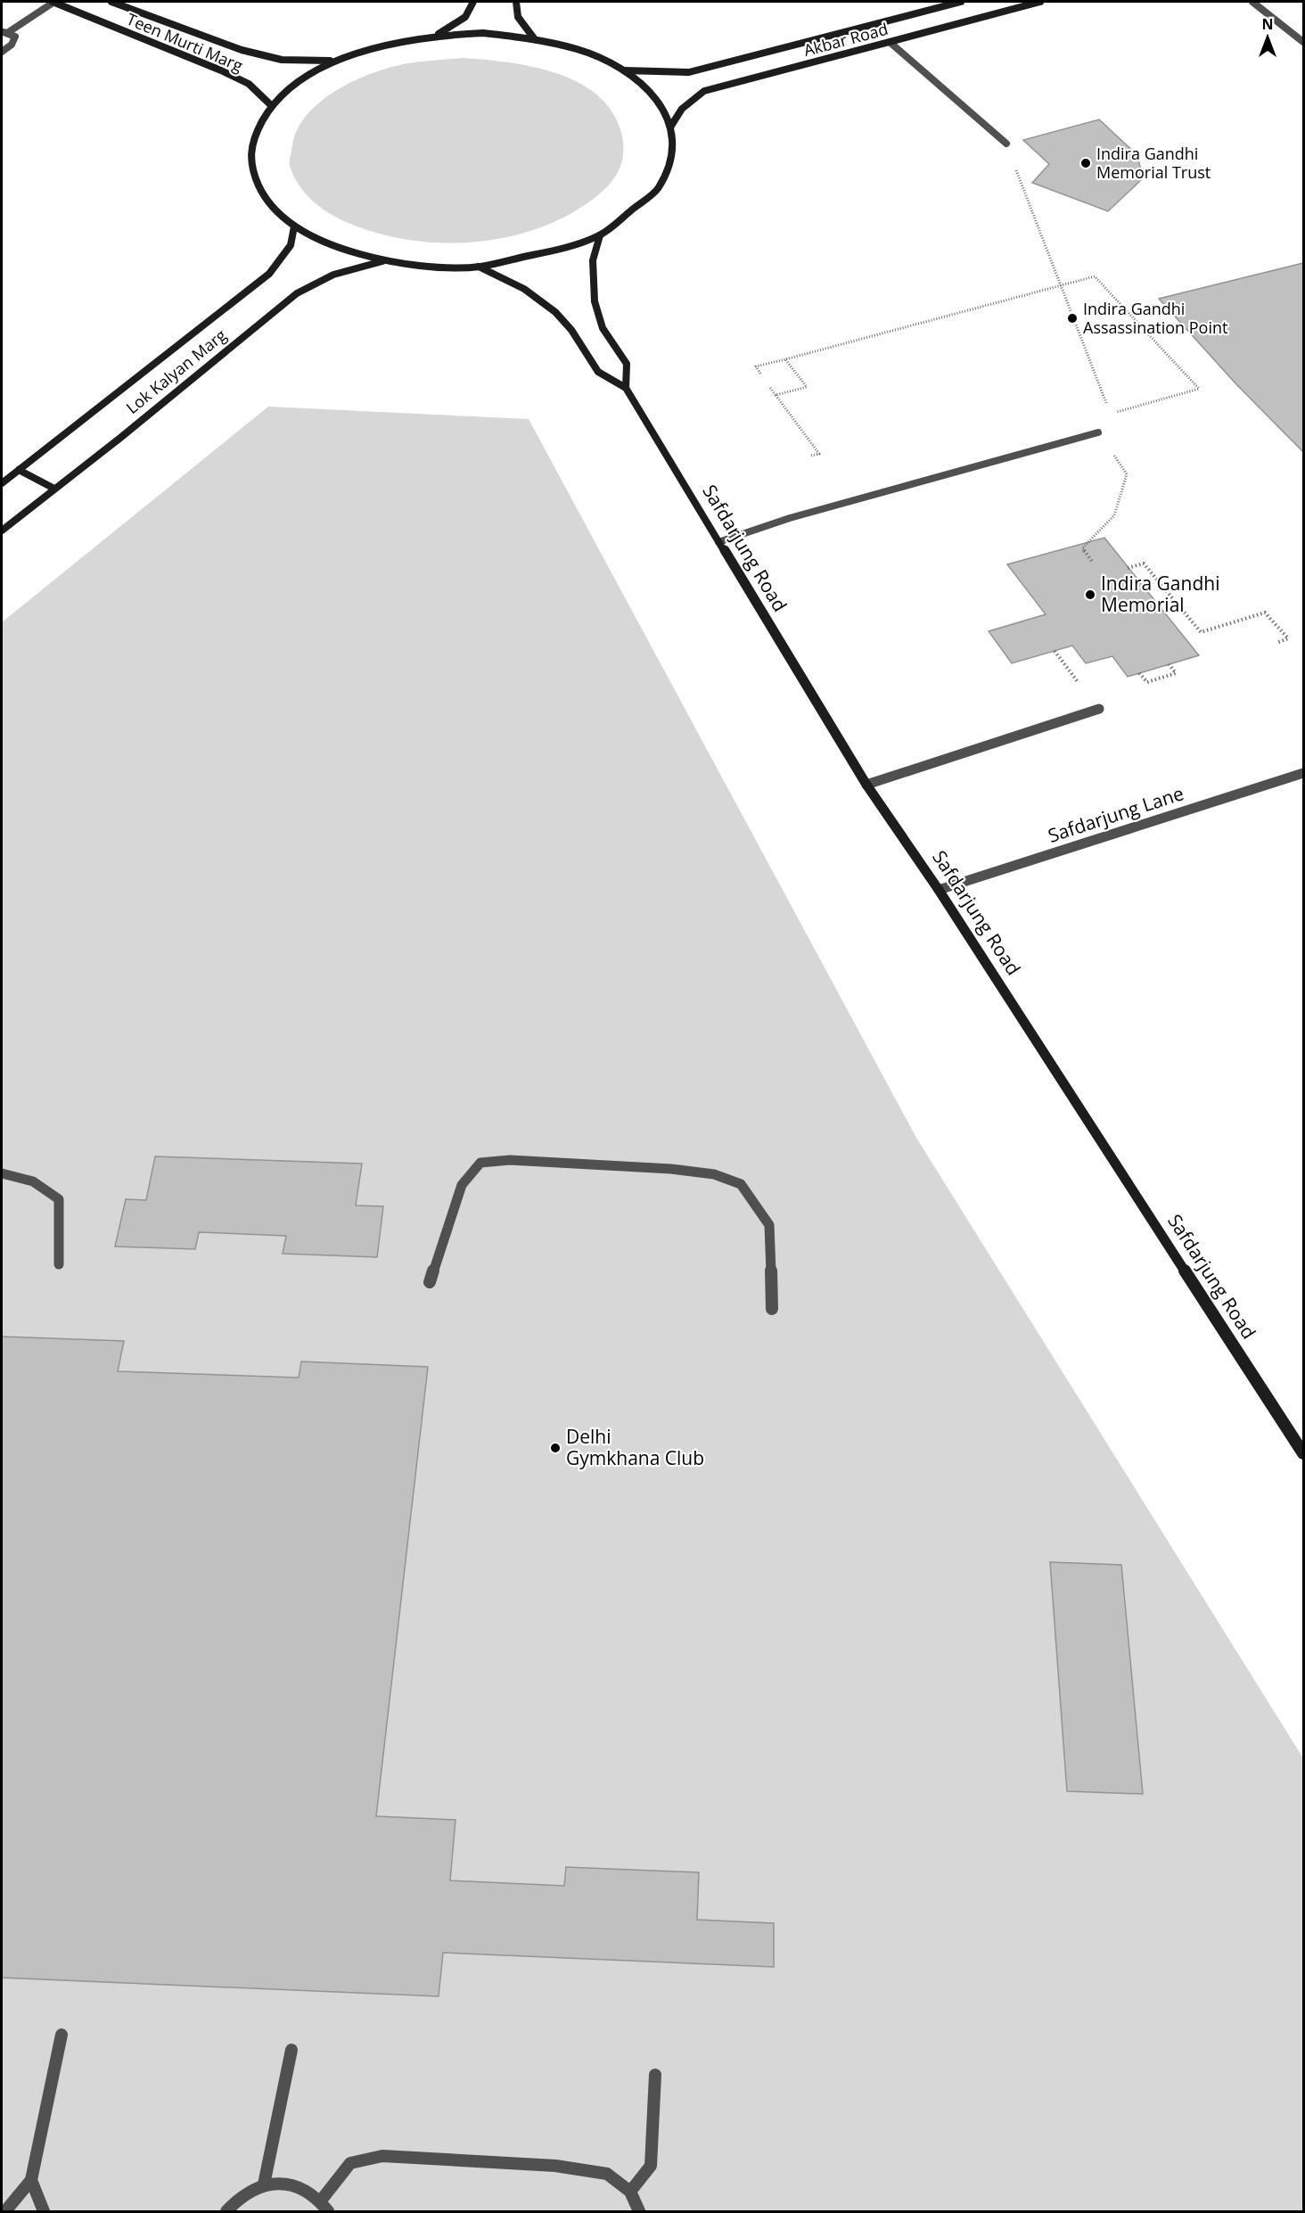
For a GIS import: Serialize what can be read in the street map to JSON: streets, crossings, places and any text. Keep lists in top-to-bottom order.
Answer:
{
  "streets": {
    "main road": [
      "Akbar Road",
      "Teen Murti Marg",
      "Lok Kalyan Marg",
      "Safdarjung Road"
    ],
    "street": ["Safdarjung Lane"]
  },
  "crossings": [
    ["Safdarjung Road", "Safdarjung Lane"]
  ],
  "places": [
    "Indira Gandhi Memorial Trust",
    "Indira Gandhi Assassination Point",
    "Indira Gandhi Memorial",
    "Delhi Gymkhana Club"
  ],
  "north": "top"
}
